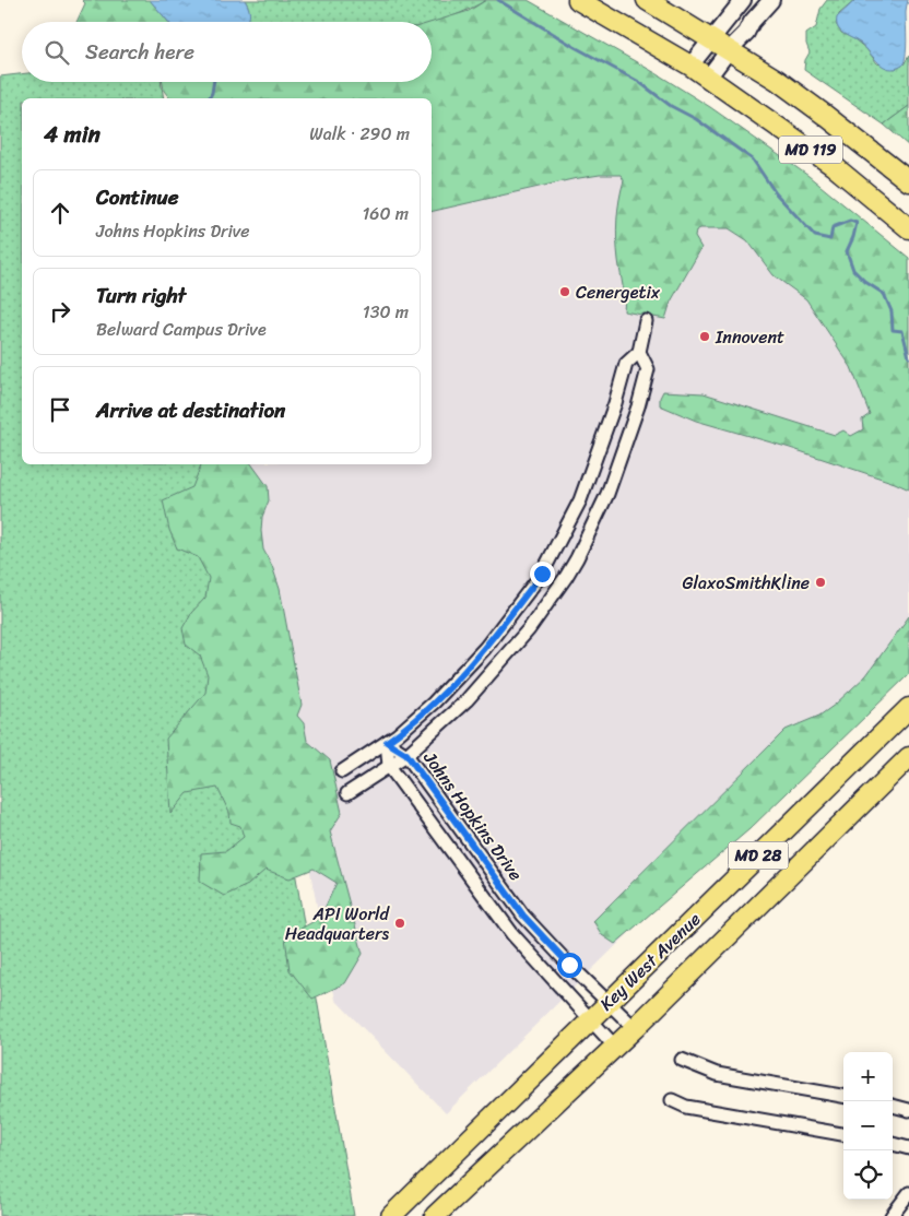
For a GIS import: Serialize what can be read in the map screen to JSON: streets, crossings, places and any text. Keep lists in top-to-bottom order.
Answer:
{
  "streets": {
    "main road": ["MD 119", "MD 28", "Key West Avenue"],
    "street": ["Johns Hopkins Drive"]
  },
  "crossings": [
    ["Johns Hopkins Drive", "Key West Avenue"]
  ],
  "places": [
    "Cenergetix",
    "Innovent",
    "GlaxoSmithKline",
    "API World Headquarters"
  ],
  "page": {
    "search": "Search here",
    "heading": ["4 min", "Walk · 290 m"],
    "list": [
      ["Continue", "Johns Hopkins Drive", "160 m"],
      ["Turn right", "Belward Campus Drive", "130 m"],
      "Arrive at destination"
    ],
    "map_buttons": ["+", "−"]
  }
}
